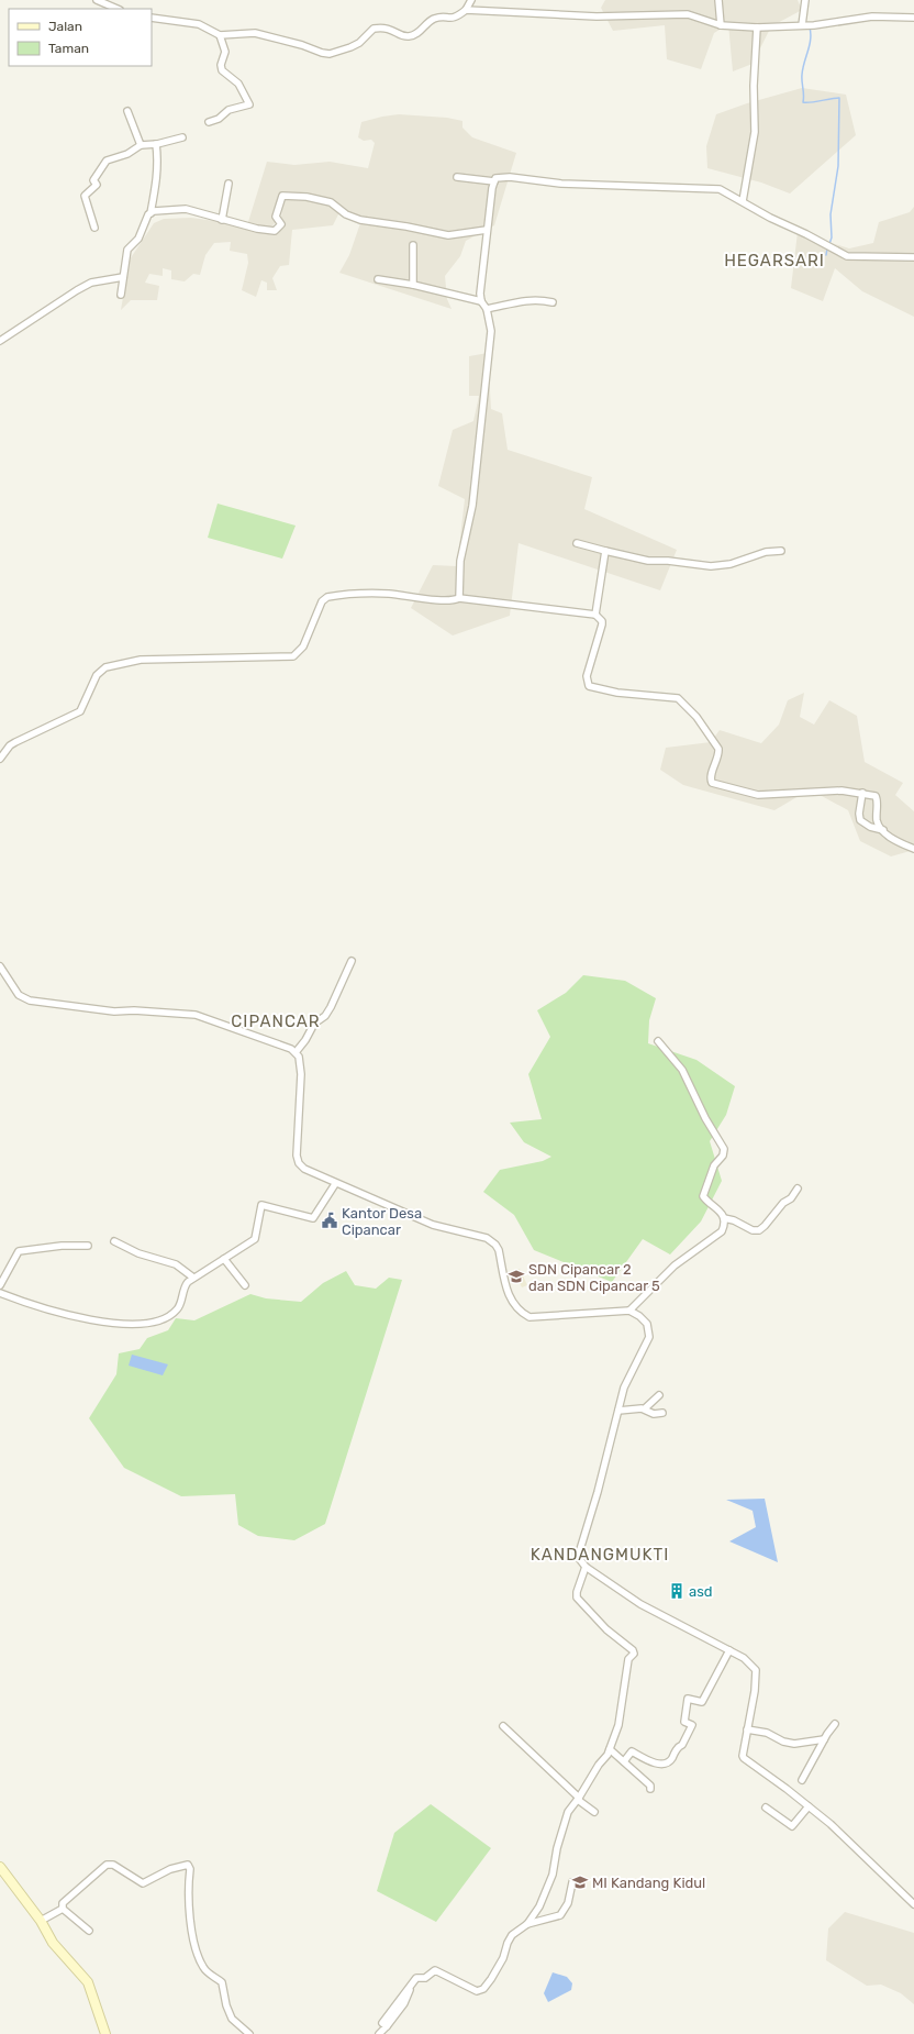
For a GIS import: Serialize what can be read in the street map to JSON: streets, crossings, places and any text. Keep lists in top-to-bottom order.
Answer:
{
  "districts": ["HEGARSARI", "CIPANCAR", "KANDANGMUKTI"],
  "places": {
    "public building": ["Kantor Desa Cipancar"],
    "school or university": ["SDN Cipancar 2 dan SDN Cipancar 5", "MI Kandang Kidul"],
    "building": ["asd"]
  },
  "legend": ["Jalan", "Taman"]
}
